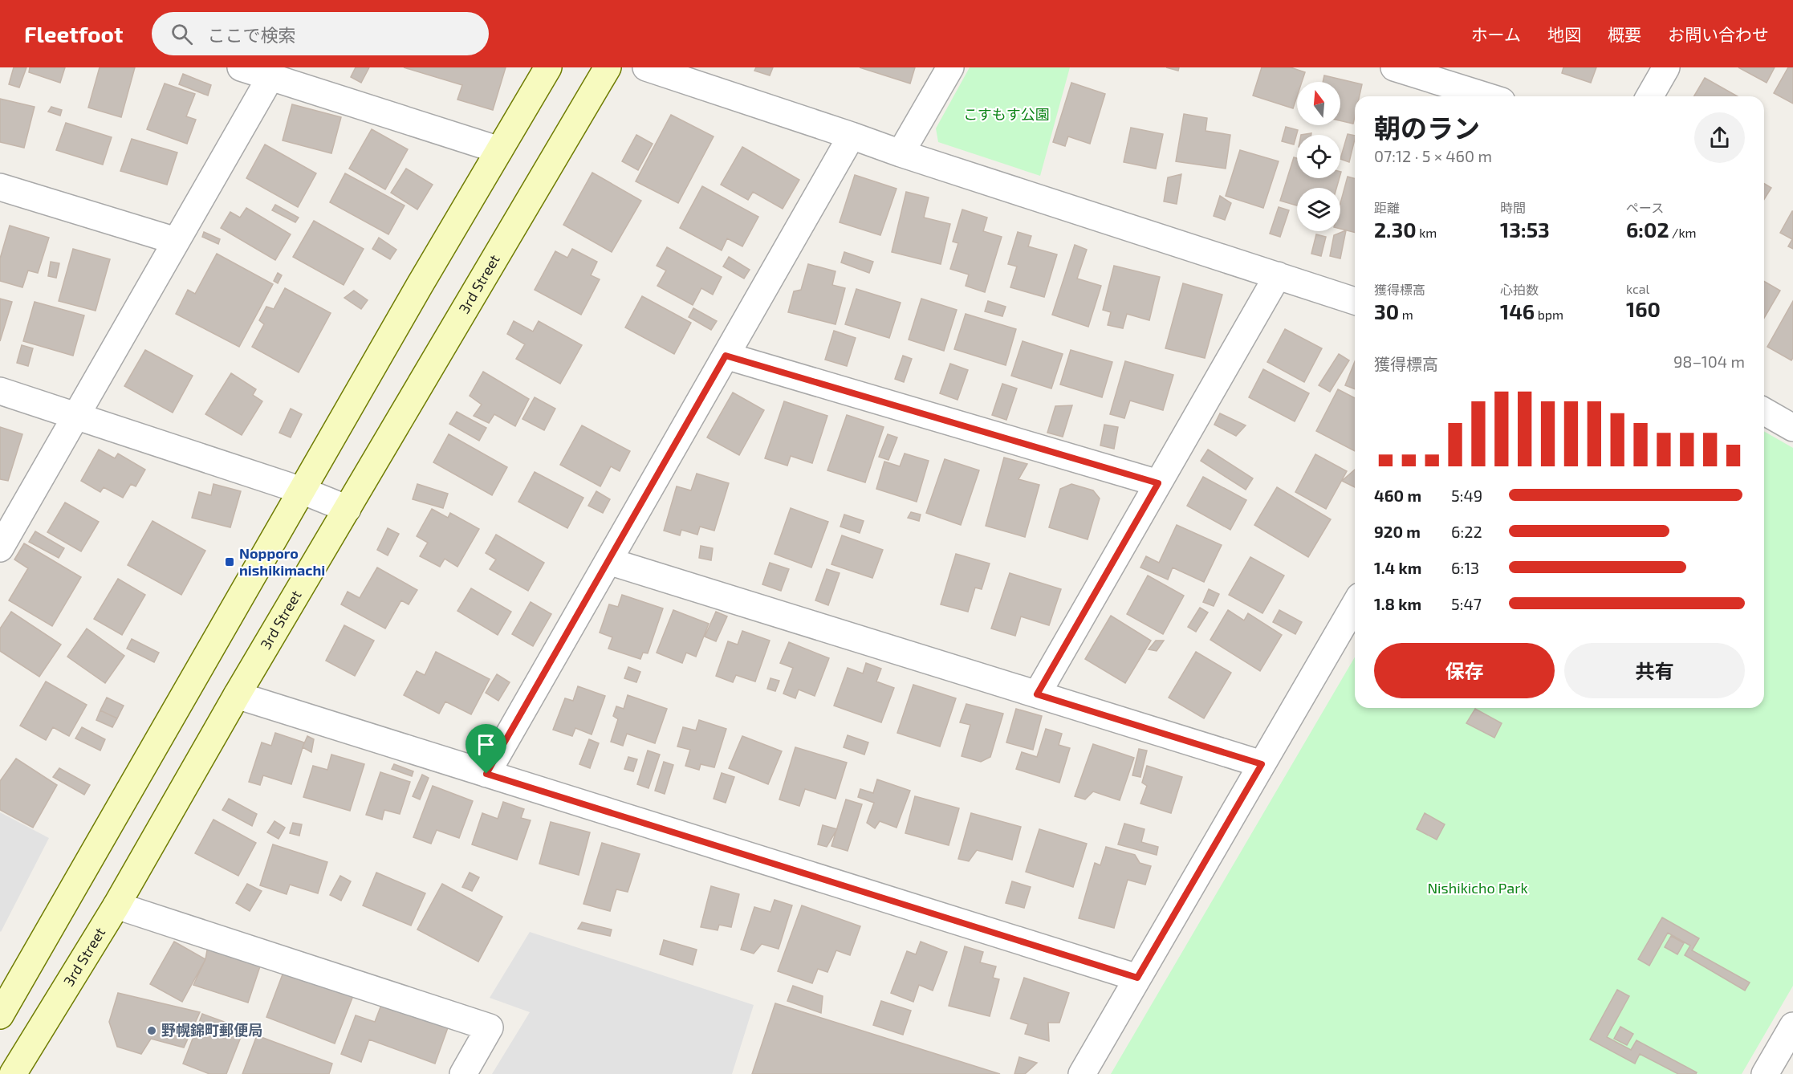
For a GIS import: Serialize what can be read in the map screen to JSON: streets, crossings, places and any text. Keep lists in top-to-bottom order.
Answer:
{
  "streets": {
    "street": ["3rd Street"]
  },
  "parks": ["こすもす公園", "Nishikicho Park"],
  "places": {
    "transit": ["Nopporo nishikimachi"],
    "other": ["野幌錦町郵便局"]
  },
  "north": "top",
  "page": {
    "header": "Fleetfoot",
    "search": "ここで検索",
    "nav": [
      "ホーム",
      "地図",
      "概要",
      "お問い合わせ"
    ],
    "heading": ["朝のラン", "07:12 · 5 × 460 m"],
    "stats": [
      ["距離", "2.30 km"],
      ["時間", "13:53"],
      ["ペース", "6:02 /km"],
      ["獲得標高", "30 m"],
      ["心拍数", "146 bpm"],
      ["kcal", "160"]
    ],
    "chart": ["獲得標高", "98–104 m"],
    "list": [
      {
        "name": "460 m",
        "note": "5:49"
      },
      {
        "name": "920 m",
        "note": "6:22"
      },
      {
        "name": "1.4 km",
        "note": "6:13"
      },
      {
        "name": "1.8 km",
        "note": "5:47"
      }
    ],
    "buttons": ["保存", "共有"]
  }
}
